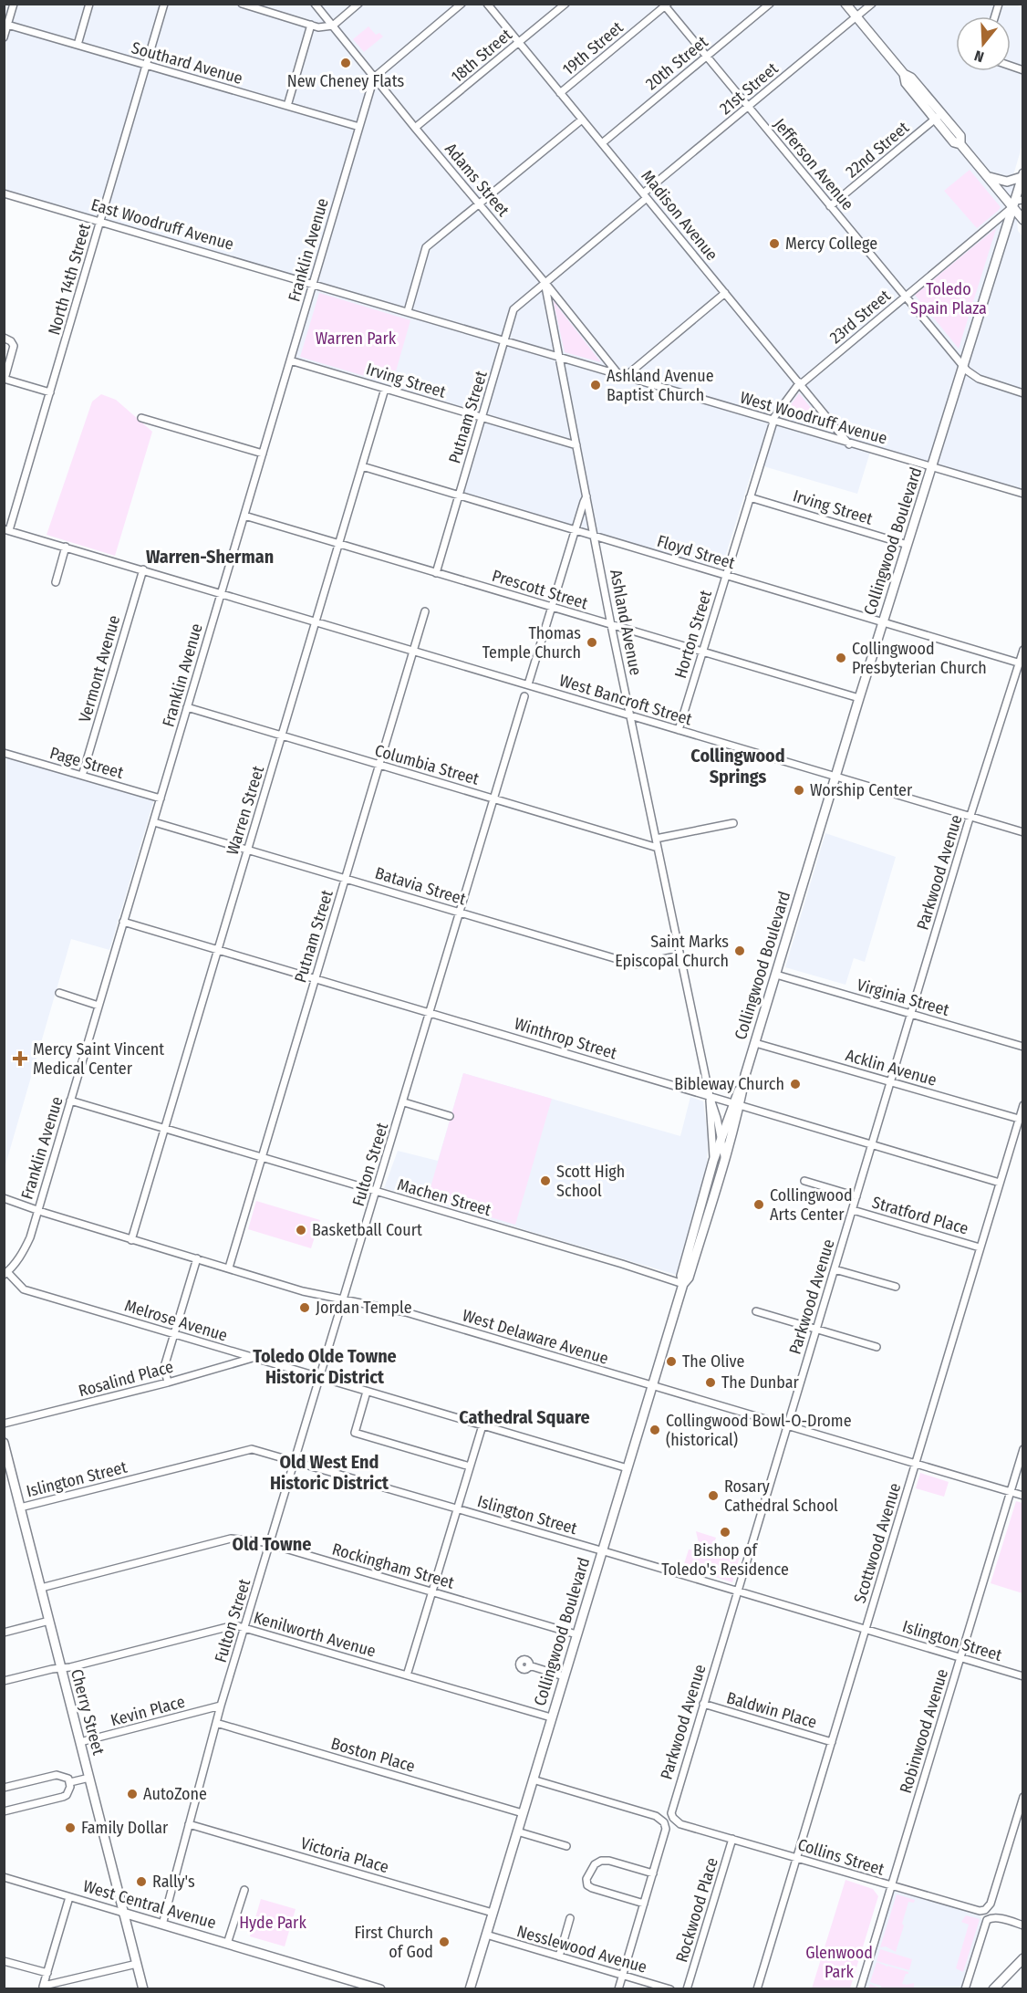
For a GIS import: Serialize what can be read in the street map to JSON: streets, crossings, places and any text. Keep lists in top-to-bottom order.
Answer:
{
  "streets": {
    "main road": ["Collingwood Boulevard", "Cherry Street", "West Central Avenue"],
    "street": [
      "19th Street",
      "18th Street",
      "Southard Avenue",
      "20th Street",
      "21st Street",
      "22nd Street",
      "Jefferson Avenue",
      "Adams Street",
      "Madison Avenue",
      "East Woodruff Avenue",
      "Franklin Avenue",
      "North 14th Street",
      "23rd Street",
      "Irving Street",
      "Putnam Street",
      "West Woodruff Avenue",
      "Floyd Street",
      "Prescott Street",
      "Ashland Avenue",
      "Horton Street",
      "Vermont Avenue",
      "West Bancroft Street",
      "Page Street",
      "Columbia Street",
      "Warren Street",
      "Parkwood Avenue",
      "Batavia Street",
      "Virginia Street",
      "Winthrop Street",
      "Acklin Avenue",
      "Fulton Street",
      "Machen Street",
      "Stratford Place",
      "Melrose Avenue",
      "West Delaware Avenue",
      "Rosalind Place",
      "Islington Street",
      "Scottwood Avenue",
      "Rockingham Street",
      "Kenilworth Avenue",
      "Baldwin Place",
      "Kevin Place",
      "Robinwood Avenue",
      "Boston Place",
      "Victoria Place",
      "Collins Street",
      "Rockwood Place",
      "Nesslewood Avenue"
    ]
  },
  "crossings": [
    ["19th Street", "Jefferson Avenue"],
    ["19th Street", "Madison Avenue"],
    ["18th Street", "Adams Street"],
    ["18th Street", "Madison Avenue"],
    ["Southard Avenue", "Franklin Avenue"],
    ["Southard Avenue", "North 14th Street"],
    ["20th Street", "Jefferson Avenue"],
    ["20th Street", "Madison Avenue"],
    ["21st Street", "Jefferson Avenue"],
    ["21st Street", "Adams Street"],
    ["21st Street", "Madison Avenue"],
    ["21st Street", "Putnam Street"],
    ["21st Street", "Ashland Avenue"],
    ["22nd Street", "Jefferson Avenue"],
    ["Jefferson Avenue", "23rd Street"],
    ["Jefferson Avenue", "Collingwood Boulevard"],
    ["Adams Street", "Franklin Avenue"],
    ["Adams Street", "Putnam Street"],
    ["Adams Street", "West Woodruff Avenue"],
    ["Adams Street", "Ashland Avenue"],
    ["Madison Avenue", "23rd Street"],
    ["Madison Avenue", "West Woodruff Avenue"],
    ["East Woodruff Avenue", "Franklin Avenue"],
    ["East Woodruff Avenue", "North 14th Street"],
    ["East Woodruff Avenue", "West Woodruff Avenue"],
    ["Franklin Avenue", "Irving Street"],
    ["Franklin Avenue", "West Woodruff Avenue"],
    ["Franklin Avenue", "Prescott Street"],
    ["Franklin Avenue", "West Bancroft Street"],
    ["Franklin Avenue", "Page Street"],
    ["Franklin Avenue", "Columbia Street"],
    ["Franklin Avenue", "Batavia Street"],
    ["Franklin Avenue", "Winthrop Street"],
    ["Franklin Avenue", "Machen Street"],
    ["Franklin Avenue", "Melrose Avenue"],
    ["Franklin Avenue", "West Delaware Avenue"],
    ["North 14th Street", "West Bancroft Street"],
    ["23rd Street", "West Woodruff Avenue"],
    ["23rd Street", "Collingwood Boulevard"],
    ["23rd Street", "Horton Street"],
    ["Irving Street", "Putnam Street"],
    ["Irving Street", "Collingwood Boulevard"],
    ["Irving Street", "Ashland Avenue"],
    ["Irving Street", "Horton Street"],
    ["Irving Street", "Warren Street"],
    ["Putnam Street", "West Woodruff Avenue"],
    ["Putnam Street", "Floyd Street"],
    ["Putnam Street", "Prescott Street"],
    ["Putnam Street", "Ashland Avenue"],
    ["Putnam Street", "West Bancroft Street"],
    ["Putnam Street", "Columbia Street"],
    ["Putnam Street", "Batavia Street"],
    ["Putnam Street", "Winthrop Street"],
    ["Putnam Street", "Machen Street"],
    ["Putnam Street", "West Delaware Avenue"],
    ["West Woodruff Avenue", "Collingwood Boulevard"],
    ["West Woodruff Avenue", "Ashland Avenue"],
    ["West Woodruff Avenue", "Horton Street"],
    ["Collingwood Boulevard", "Floyd Street"],
    ["Collingwood Boulevard", "Prescott Street"],
    ["Collingwood Boulevard", "Ashland Avenue"],
    ["Collingwood Boulevard", "West Bancroft Street"],
    ["Collingwood Boulevard", "Virginia Street"],
    ["Collingwood Boulevard", "Winthrop Street"],
    ["Collingwood Boulevard", "Acklin Avenue"],
    ["Collingwood Boulevard", "Machen Street"],
    ["Collingwood Boulevard", "Melrose Avenue"],
    ["Collingwood Boulevard", "West Delaware Avenue"],
    ["Collingwood Boulevard", "Islington Street"],
    ["Collingwood Boulevard", "Rockingham Street"],
    ["Collingwood Boulevard", "Kenilworth Avenue"],
    ["Collingwood Boulevard", "Boston Place"],
    ["Collingwood Boulevard", "Victoria Place"],
    ["Collingwood Boulevard", "Nesslewood Avenue"],
    ["Floyd Street", "Ashland Avenue"],
    ["Floyd Street", "Horton Street"],
    ["Floyd Street", "Warren Street"],
    ["Floyd Street", "Parkwood Avenue"],
    ["Prescott Street", "Ashland Avenue"],
    ["Prescott Street", "Horton Street"],
    ["Prescott Street", "Warren Street"],
    ["Ashland Avenue", "West Bancroft Street"],
    ["Ashland Avenue", "Columbia Street"],
    ["Ashland Avenue", "Batavia Street"],
    ["Ashland Avenue", "Winthrop Street"],
    ["Horton Street", "West Bancroft Street"],
    ["Vermont Avenue", "West Bancroft Street"],
    ["Vermont Avenue", "Page Street"],
    ["West Bancroft Street", "Warren Street"],
    ["West Bancroft Street", "Parkwood Avenue"],
    ["Columbia Street", "Warren Street"],
    ["Columbia Street", "Fulton Street"],
    ["Warren Street", "Batavia Street"],
    ["Warren Street", "Winthrop Street"],
    ["Warren Street", "Machen Street"],
    ["Warren Street", "West Delaware Avenue"],
    ["Parkwood Avenue", "Virginia Street"],
    ["Parkwood Avenue", "Winthrop Street"],
    ["Parkwood Avenue", "Acklin Avenue"],
    ["Parkwood Avenue", "Stratford Place"],
    ["Parkwood Avenue", "West Delaware Avenue"],
    ["Parkwood Avenue", "Islington Street"],
    ["Parkwood Avenue", "Baldwin Place"],
    ["Parkwood Avenue", "Collins Street"],
    ["Batavia Street", "Fulton Street"],
    ["Winthrop Street", "Fulton Street"],
    ["Winthrop Street", "Scottwood Avenue"],
    ["Acklin Avenue", "Scottwood Avenue"],
    ["Fulton Street", "Machen Street"],
    ["Fulton Street", "Melrose Avenue"],
    ["Fulton Street", "West Delaware Avenue"],
    ["Fulton Street", "Islington Street"],
    ["Fulton Street", "Rockingham Street"],
    ["Fulton Street", "Kenilworth Avenue"],
    ["Fulton Street", "Kevin Place"],
    ["Fulton Street", "Boston Place"],
    ["Fulton Street", "Victoria Place"],
    ["Fulton Street", "West Central Avenue"],
    ["Stratford Place", "Scottwood Avenue"],
    ["Melrose Avenue", "Rosalind Place"],
    ["West Delaware Avenue", "Scottwood Avenue"],
    ["West Delaware Avenue", "Robinwood Avenue"],
    ["Islington Street", "Scottwood Avenue"],
    ["Islington Street", "Cherry Street"],
    ["Islington Street", "Robinwood Avenue"],
    ["Scottwood Avenue", "Baldwin Place"],
    ["Scottwood Avenue", "Collins Street"],
    ["Rockingham Street", "Cherry Street"],
    ["Kenilworth Avenue", "Cherry Street"],
    ["Kevin Place", "Cherry Street"],
    ["Cherry Street", "West Central Avenue"],
    ["Robinwood Avenue", "Collins Street"],
    ["Collins Street", "Rockwood Place"]
  ],
  "districts": [
    "Warren-Sherman",
    "Collingwood Springs",
    "Toledo Olde Towne Historic District",
    "Cathedral Square",
    "Old West End Historic District",
    "Old Towne"
  ],
  "parks": [
    "Toledo Spain Plaza",
    "Warren Park",
    "Hyde Park",
    "Glenwood Park"
  ],
  "places": {
    "other": [
      "New Cheney Flats",
      "Mercy College",
      "Ashland Avenue Baptist Church",
      "Thomas Temple Church",
      "Collingwood Presbyterian Church",
      "Worship Center",
      "Saint Marks Episcopal Church",
      "Bibleway Church",
      "Scott High School",
      "Collingwood Arts Center",
      "Basketball Court",
      "Jordan Temple",
      "The Olive",
      "The Dunbar",
      "Collingwood Bowl-O-Drome (historical)",
      "Rosary Cathedral School",
      "Bishop of Toledo's Residence",
      "AutoZone",
      "Family Dollar",
      "Rally's",
      "First Church of God"
    ],
    "health": ["Mercy Saint Vincent Medical Center"]
  },
  "north": "bottom"
}
